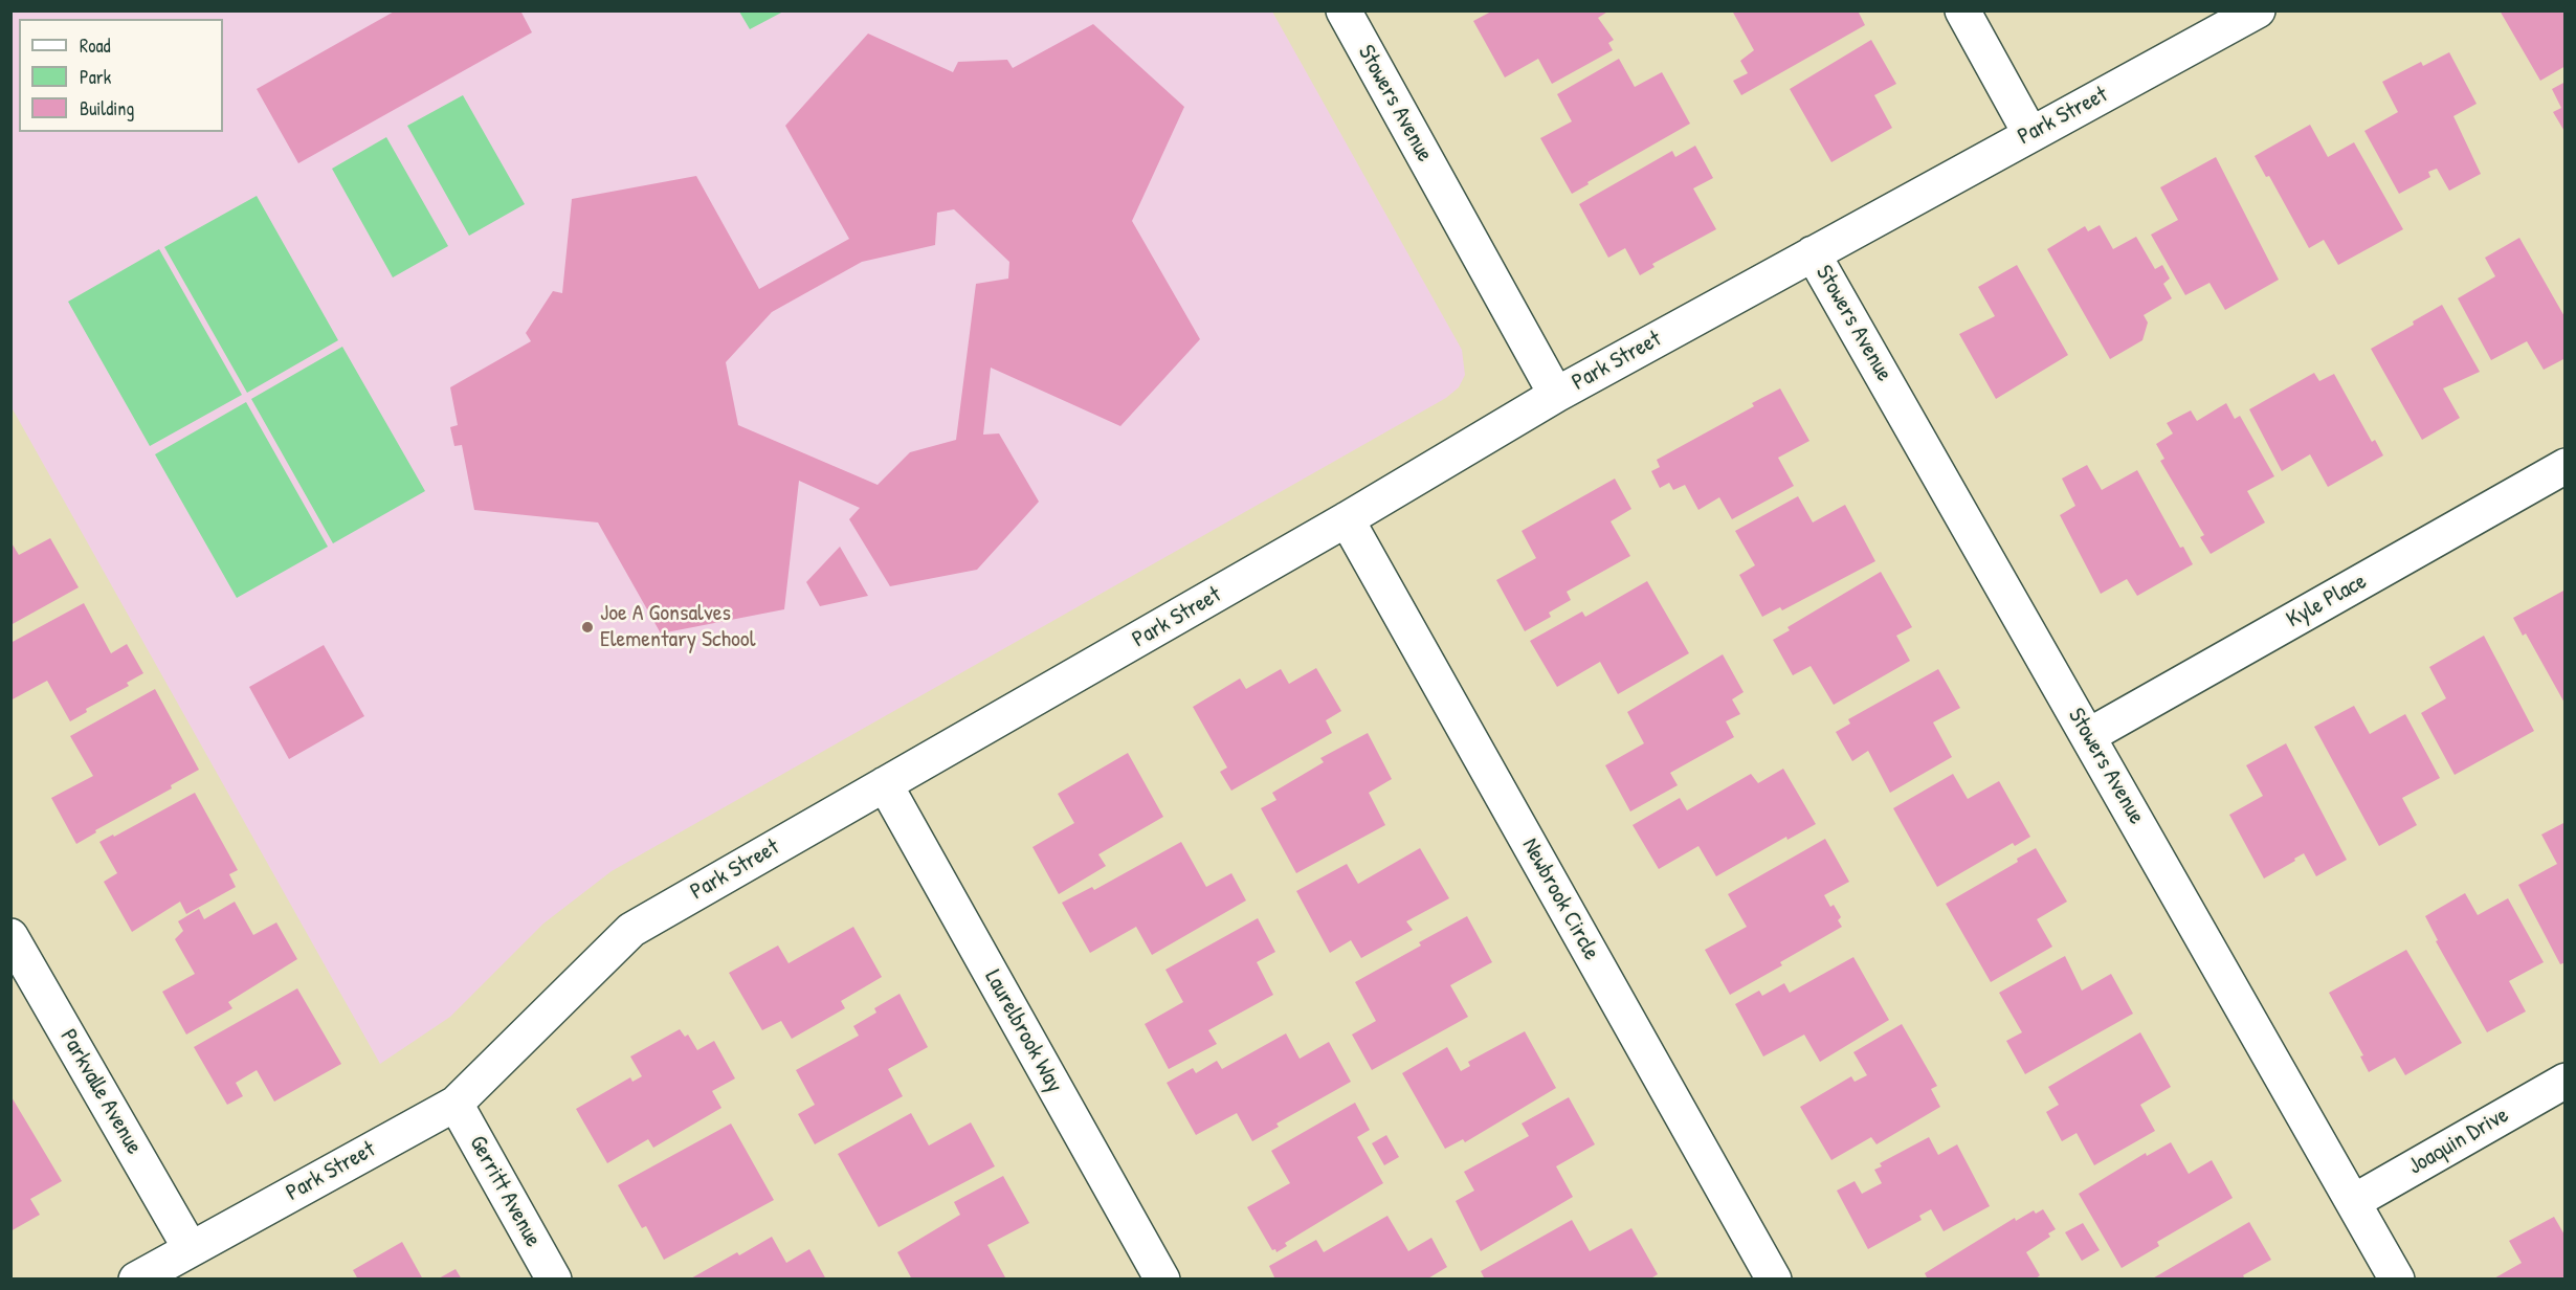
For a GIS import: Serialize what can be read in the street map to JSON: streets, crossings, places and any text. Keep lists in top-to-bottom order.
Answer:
{
  "streets": {
    "street": [
      "Stowers Avenue",
      "Park Street",
      "Kyle Place",
      "Newbrook Circle",
      "Laurelbrook Way",
      "Parkvalle Avenue",
      "Joaquin Drive",
      "Gerritt Avenue"
    ]
  },
  "crossings": [
    ["Stowers Avenue", "Park Street"],
    ["Stowers Avenue", "Kyle Place"],
    ["Stowers Avenue", "Joaquin Drive"],
    ["Park Street", "Newbrook Circle"],
    ["Park Street", "Laurelbrook Way"],
    ["Park Street", "Parkvalle Avenue"],
    ["Park Street", "Gerritt Avenue"]
  ],
  "places": ["Joe A Gonsalves Elementary School"],
  "legend": ["Road", "Park", "Building"]
}
